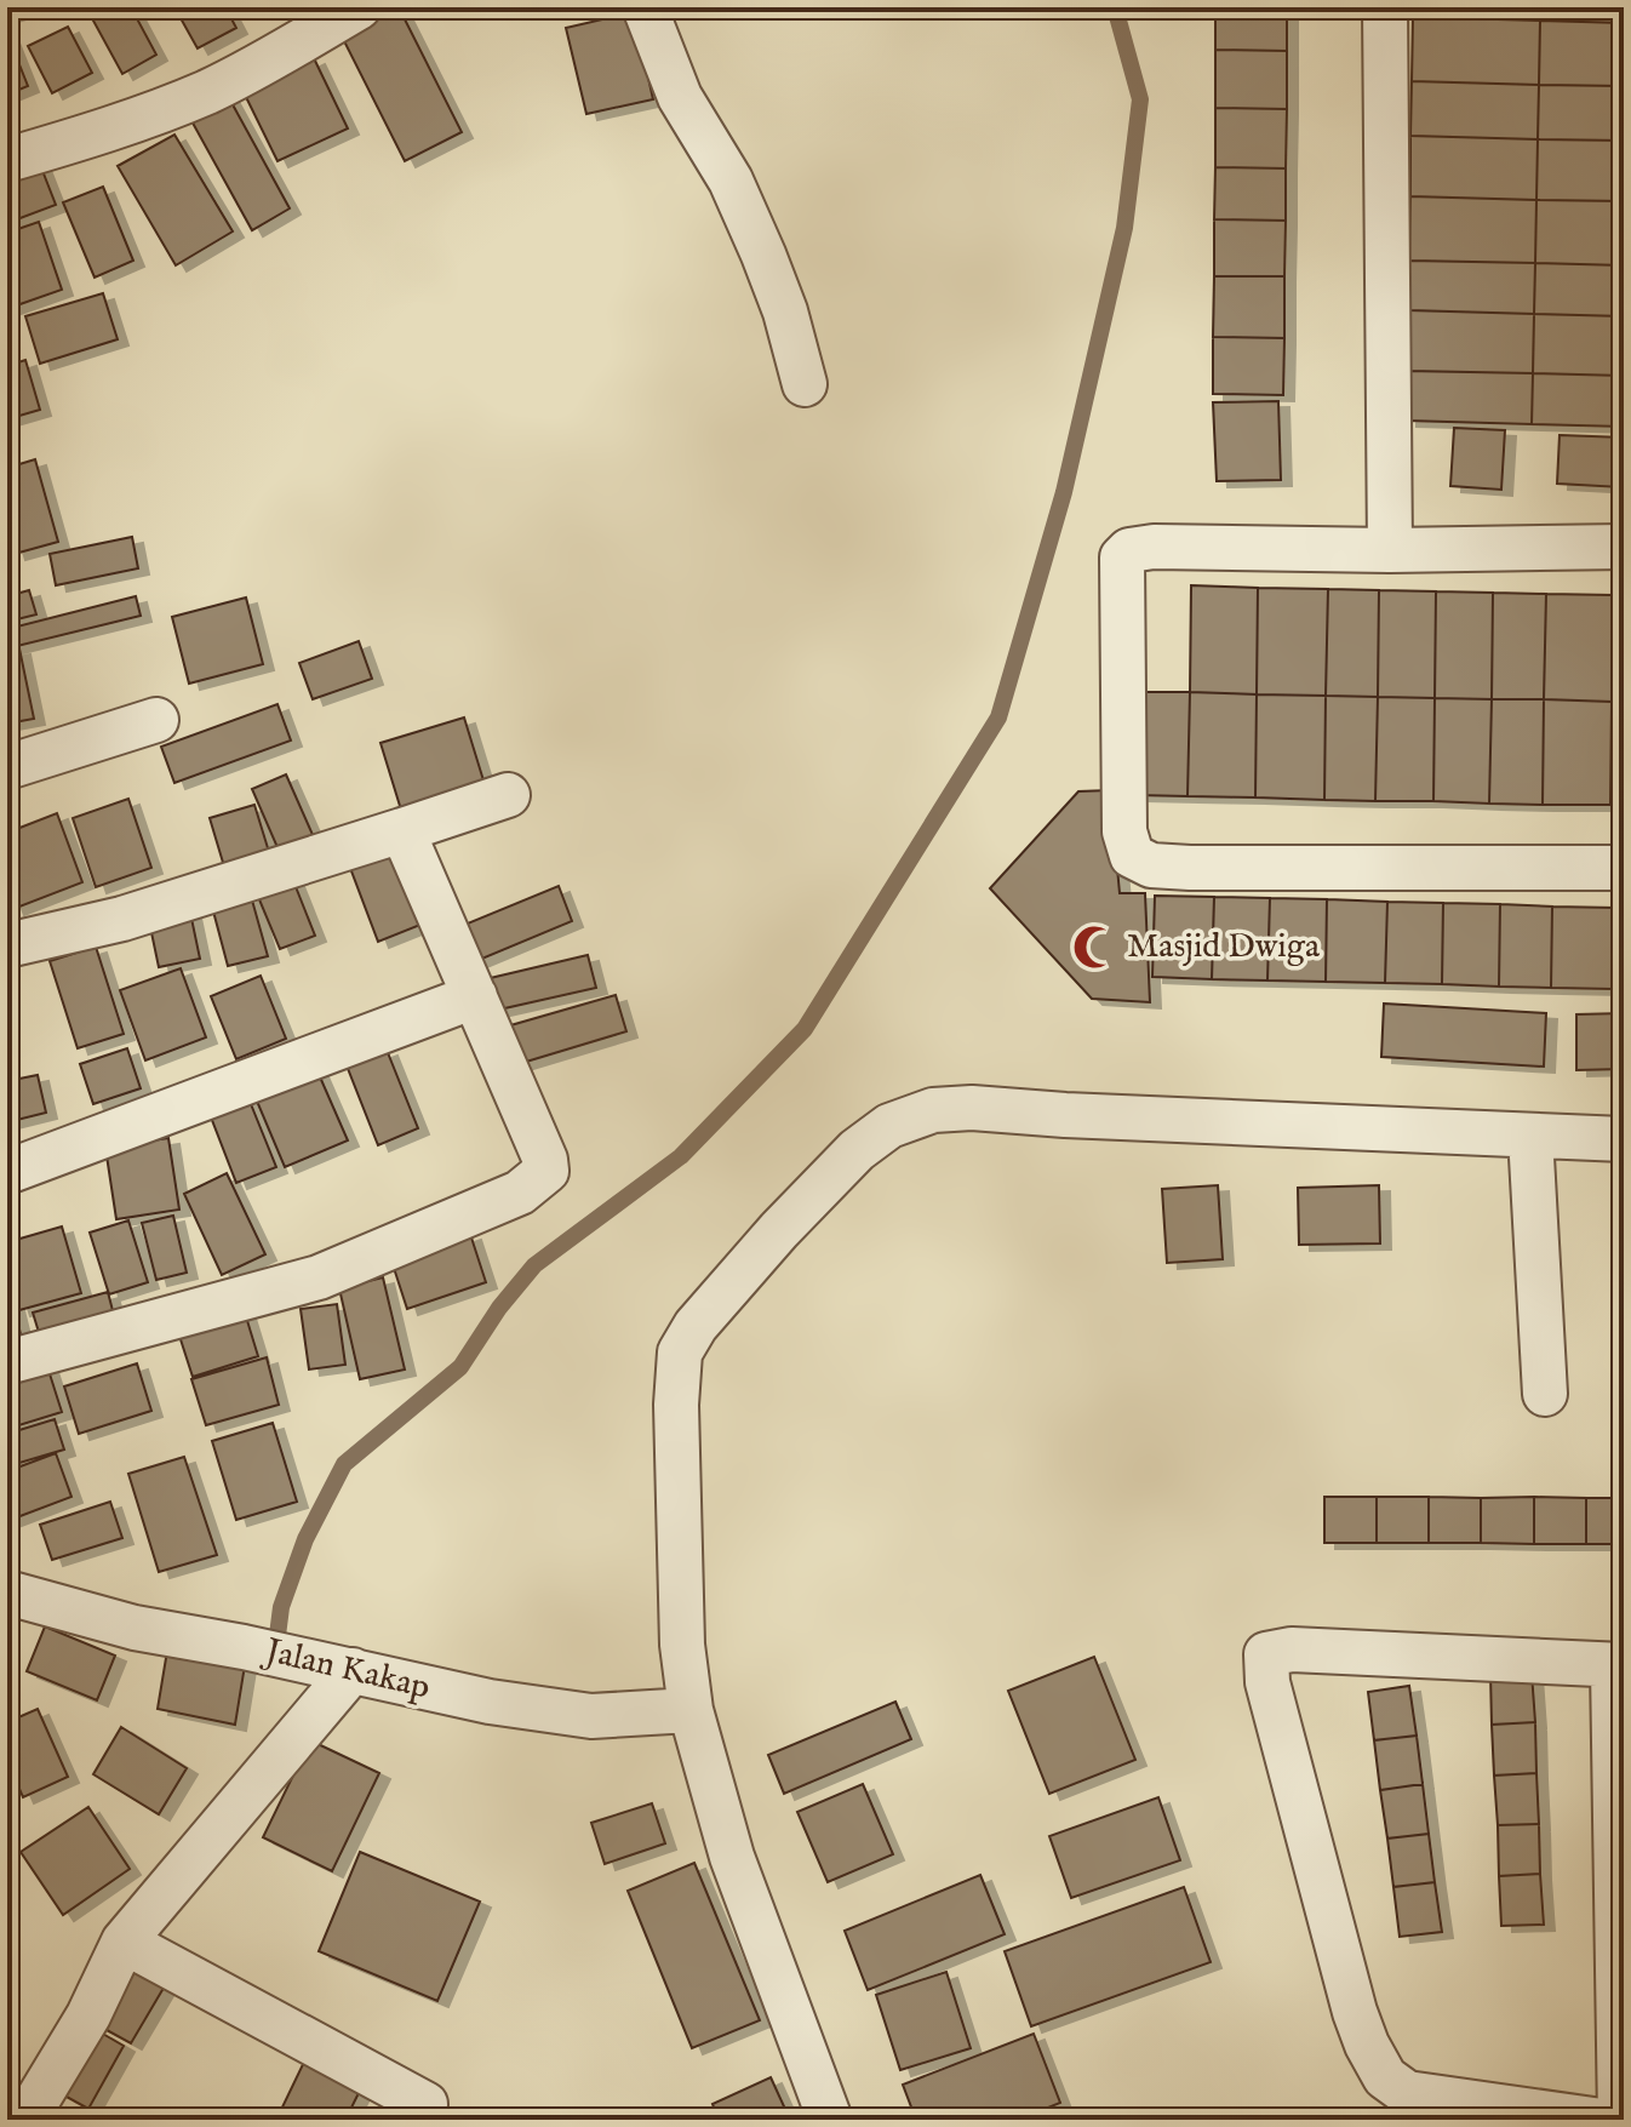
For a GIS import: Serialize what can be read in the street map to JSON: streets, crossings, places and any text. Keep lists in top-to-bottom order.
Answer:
{
  "streets": {
    "street": ["Jalan Kakap"]
  },
  "places": {
    "mosque": ["Masjid Dwiga"]
  }
}
